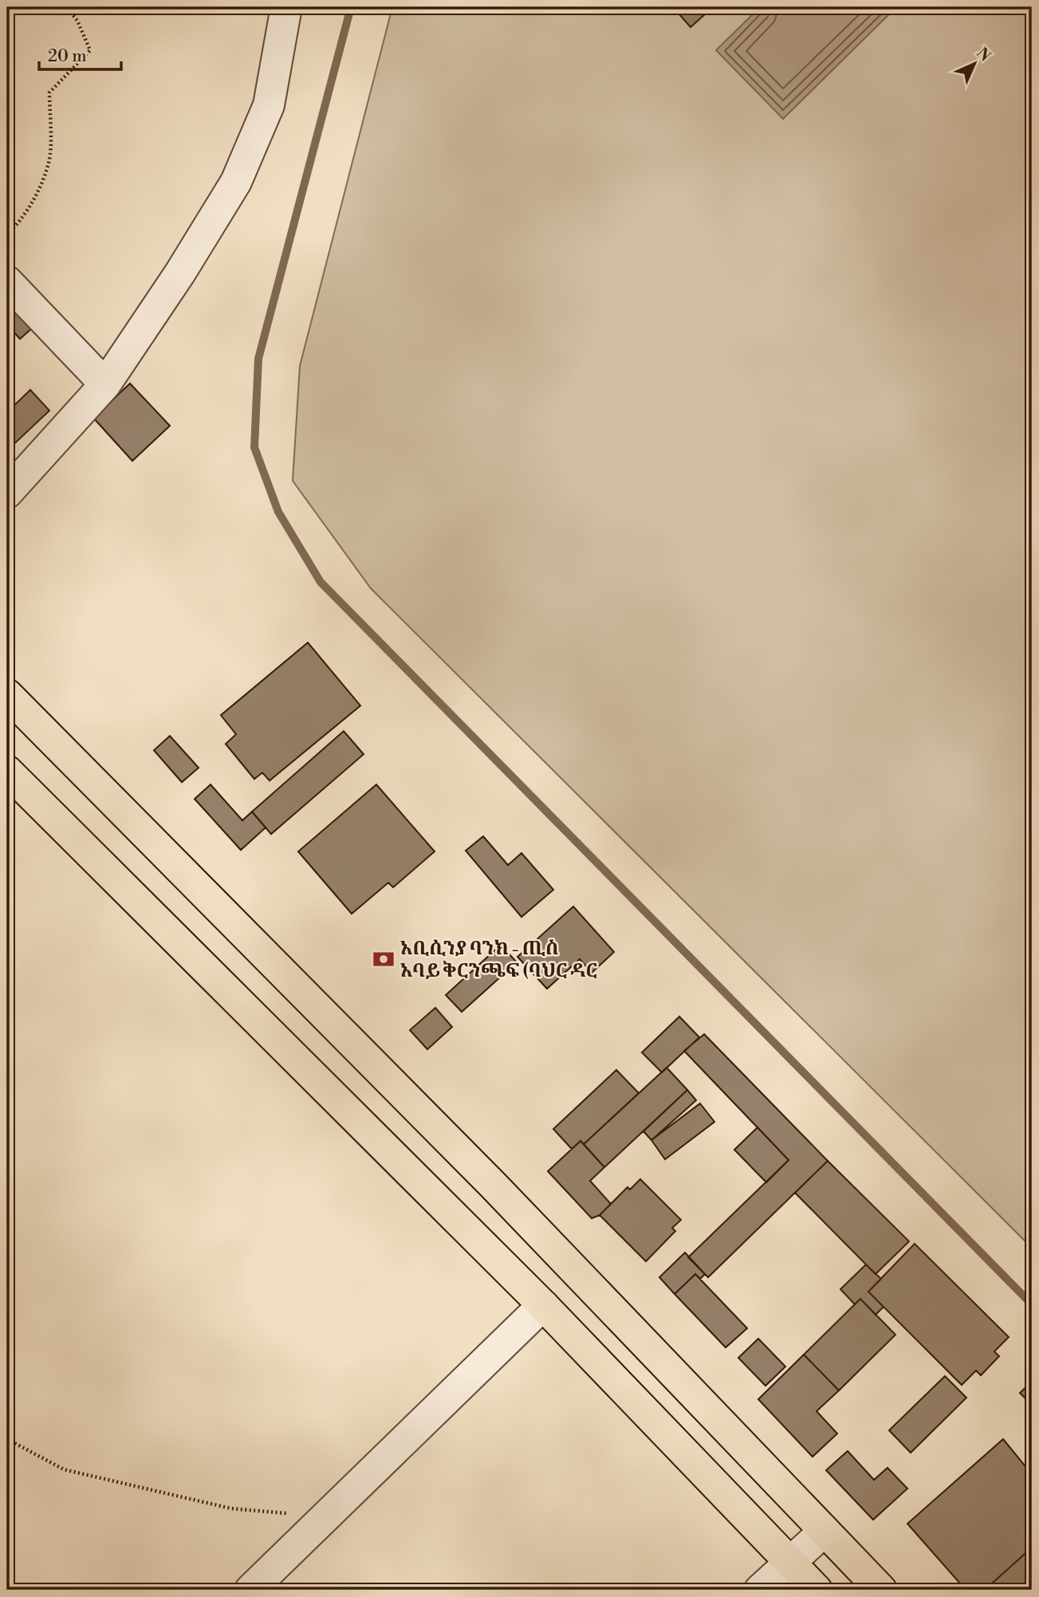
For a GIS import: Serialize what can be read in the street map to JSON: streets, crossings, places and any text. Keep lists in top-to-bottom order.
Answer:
{
  "places": {
    "bank": ["አቢሲንያ ባንክ - ጢስ አባይ ቅርንጫፍ (ባህር ዳር"]
  },
  "scale_bar": "20 m",
  "north": "top right"
}
